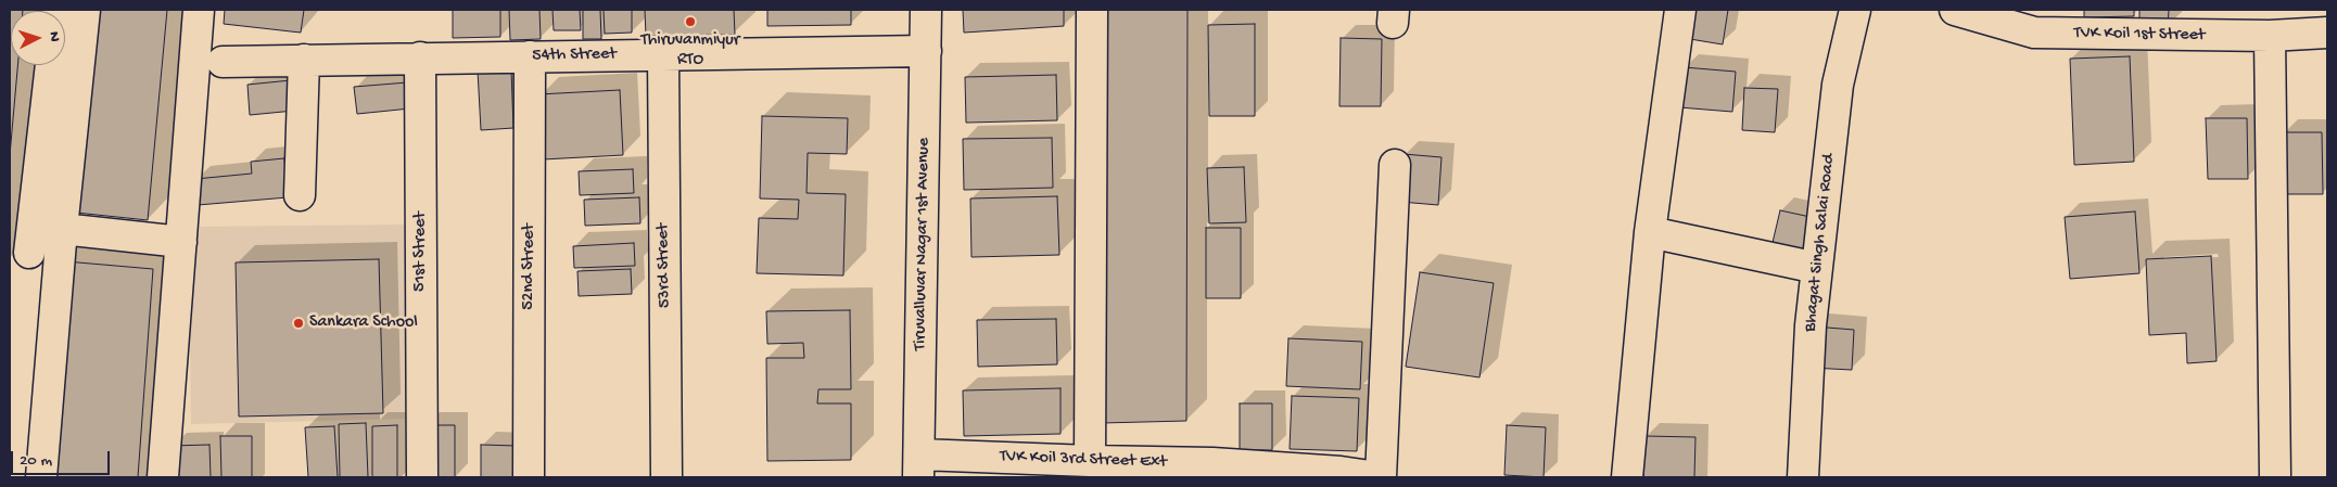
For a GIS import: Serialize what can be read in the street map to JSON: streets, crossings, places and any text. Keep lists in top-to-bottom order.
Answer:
{
  "streets": {
    "street": [
      "TVK Koil 1st Street",
      "54th Street",
      "Bhagat Singh Salai Road",
      "Tiruvalluvar Nagar 1st Avenue",
      "51st Street",
      "53rd Street",
      "52nd Street",
      "TVK Koil 3rd Street Ext"
    ]
  },
  "crossings": [
    ["54th Street", "Tiruvalluvar Nagar 1st Avenue"],
    ["54th Street", "51st Street"],
    ["54th Street", "53rd Street"],
    ["54th Street", "52nd Street"],
    ["Tiruvalluvar Nagar 1st Avenue", "TVK Koil 3rd Street Ext"]
  ],
  "places": ["Thiruvanmiyur RTO", "Sankara School"],
  "scale_bar": "20 m",
  "north": "right"
}
